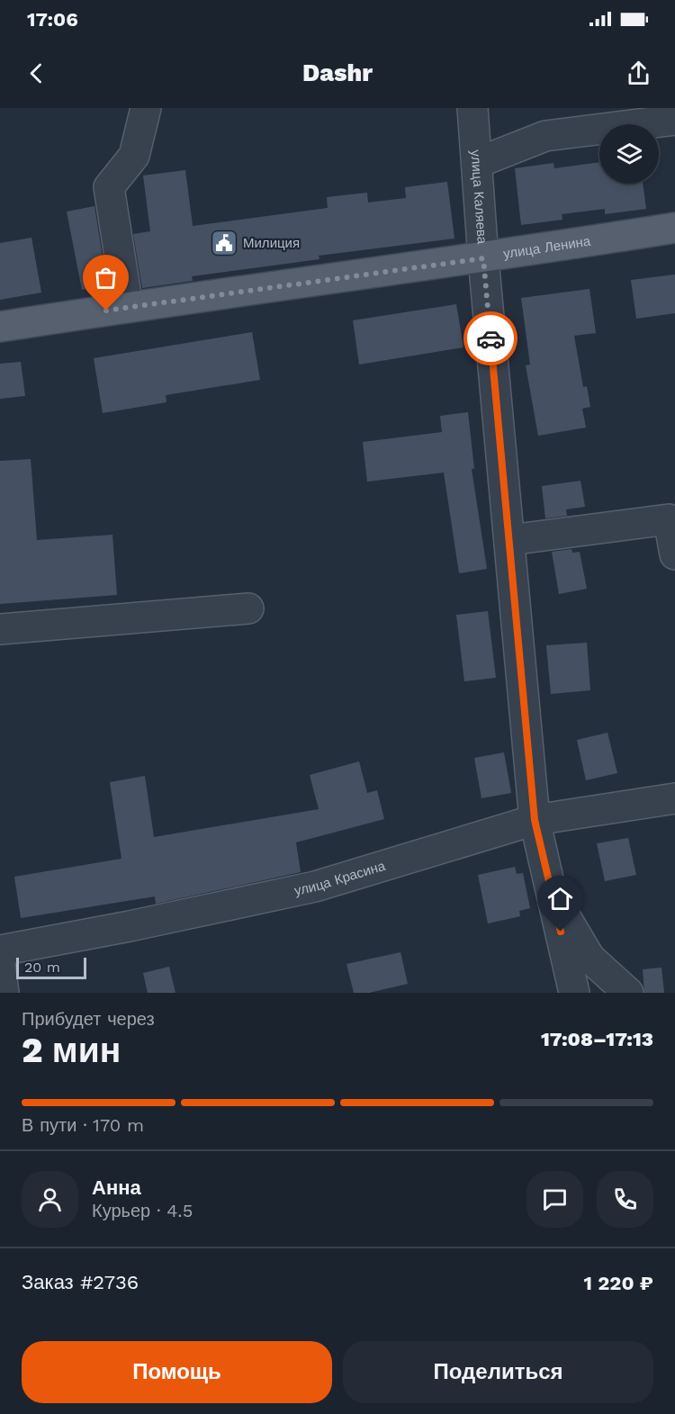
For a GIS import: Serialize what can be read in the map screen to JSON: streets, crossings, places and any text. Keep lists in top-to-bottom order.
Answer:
{
  "streets": {
    "main road": ["улица Ленина"],
    "street": ["улица Каляева", "улица Красина"]
  },
  "crossings": [
    ["улица Каляева", "улица Ленина"],
    ["улица Каляева", "улица Красина"]
  ],
  "places": {
    "public building": ["Милиция"]
  },
  "scale_bar": "20 m",
  "page": {
    "status": "17:06",
    "header": "Dashr",
    "scale": "20 m",
    "heading": ["2 мин", "Прибудет через", "17:08–17:13"],
    "panel": [
      "Анна",
      "Курьер · 4.5",
      "Заказ #2736",
      "1 220 ₽"
    ],
    "bar": "В пути · 170 m",
    "buttons": ["Помощь", "Поделиться"]
  }
}
